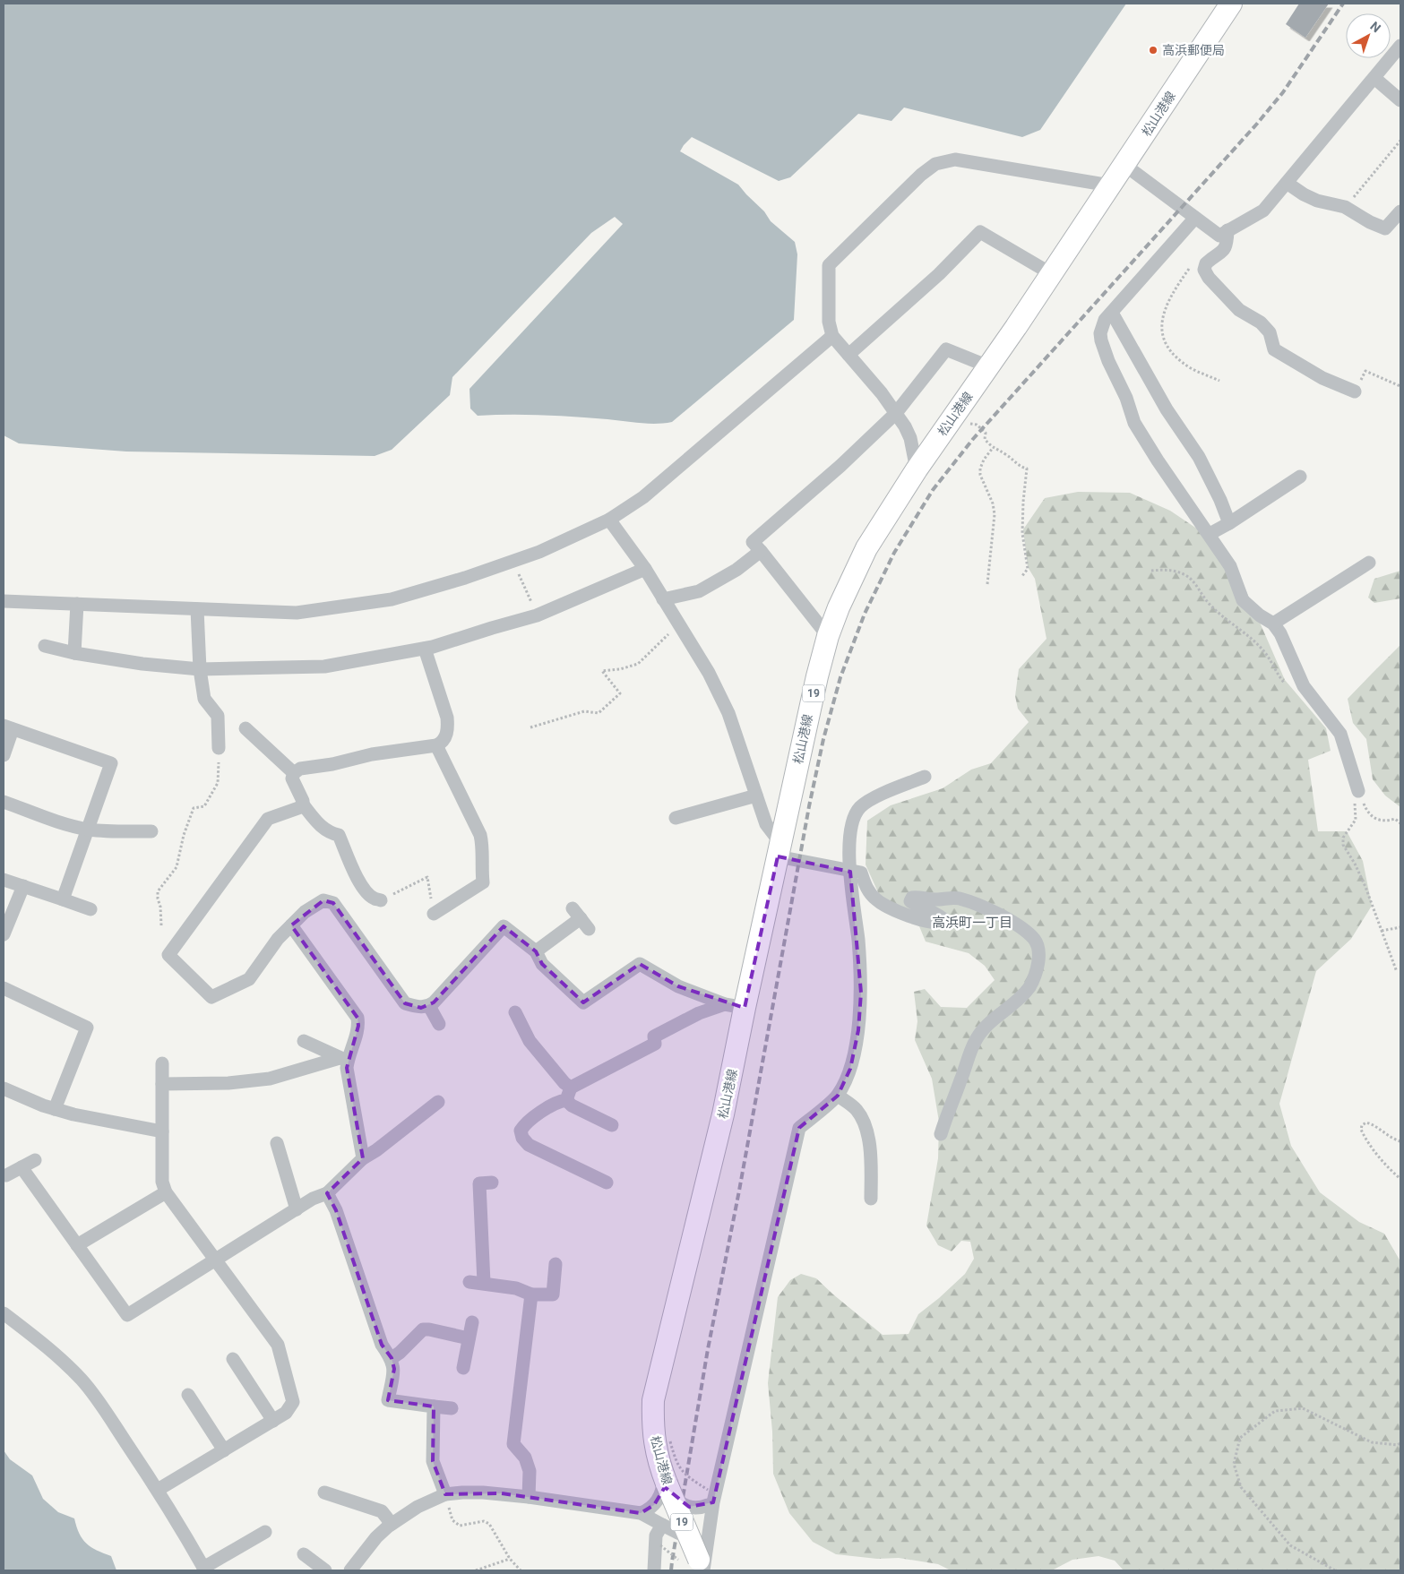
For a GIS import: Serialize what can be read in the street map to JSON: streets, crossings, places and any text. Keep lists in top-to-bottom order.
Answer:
{
  "streets": {
    "main road": ["松山港線", "19"]
  },
  "districts": ["高浜町一丁目"],
  "places": ["高浜郵便局"],
  "north": "top right"
}
